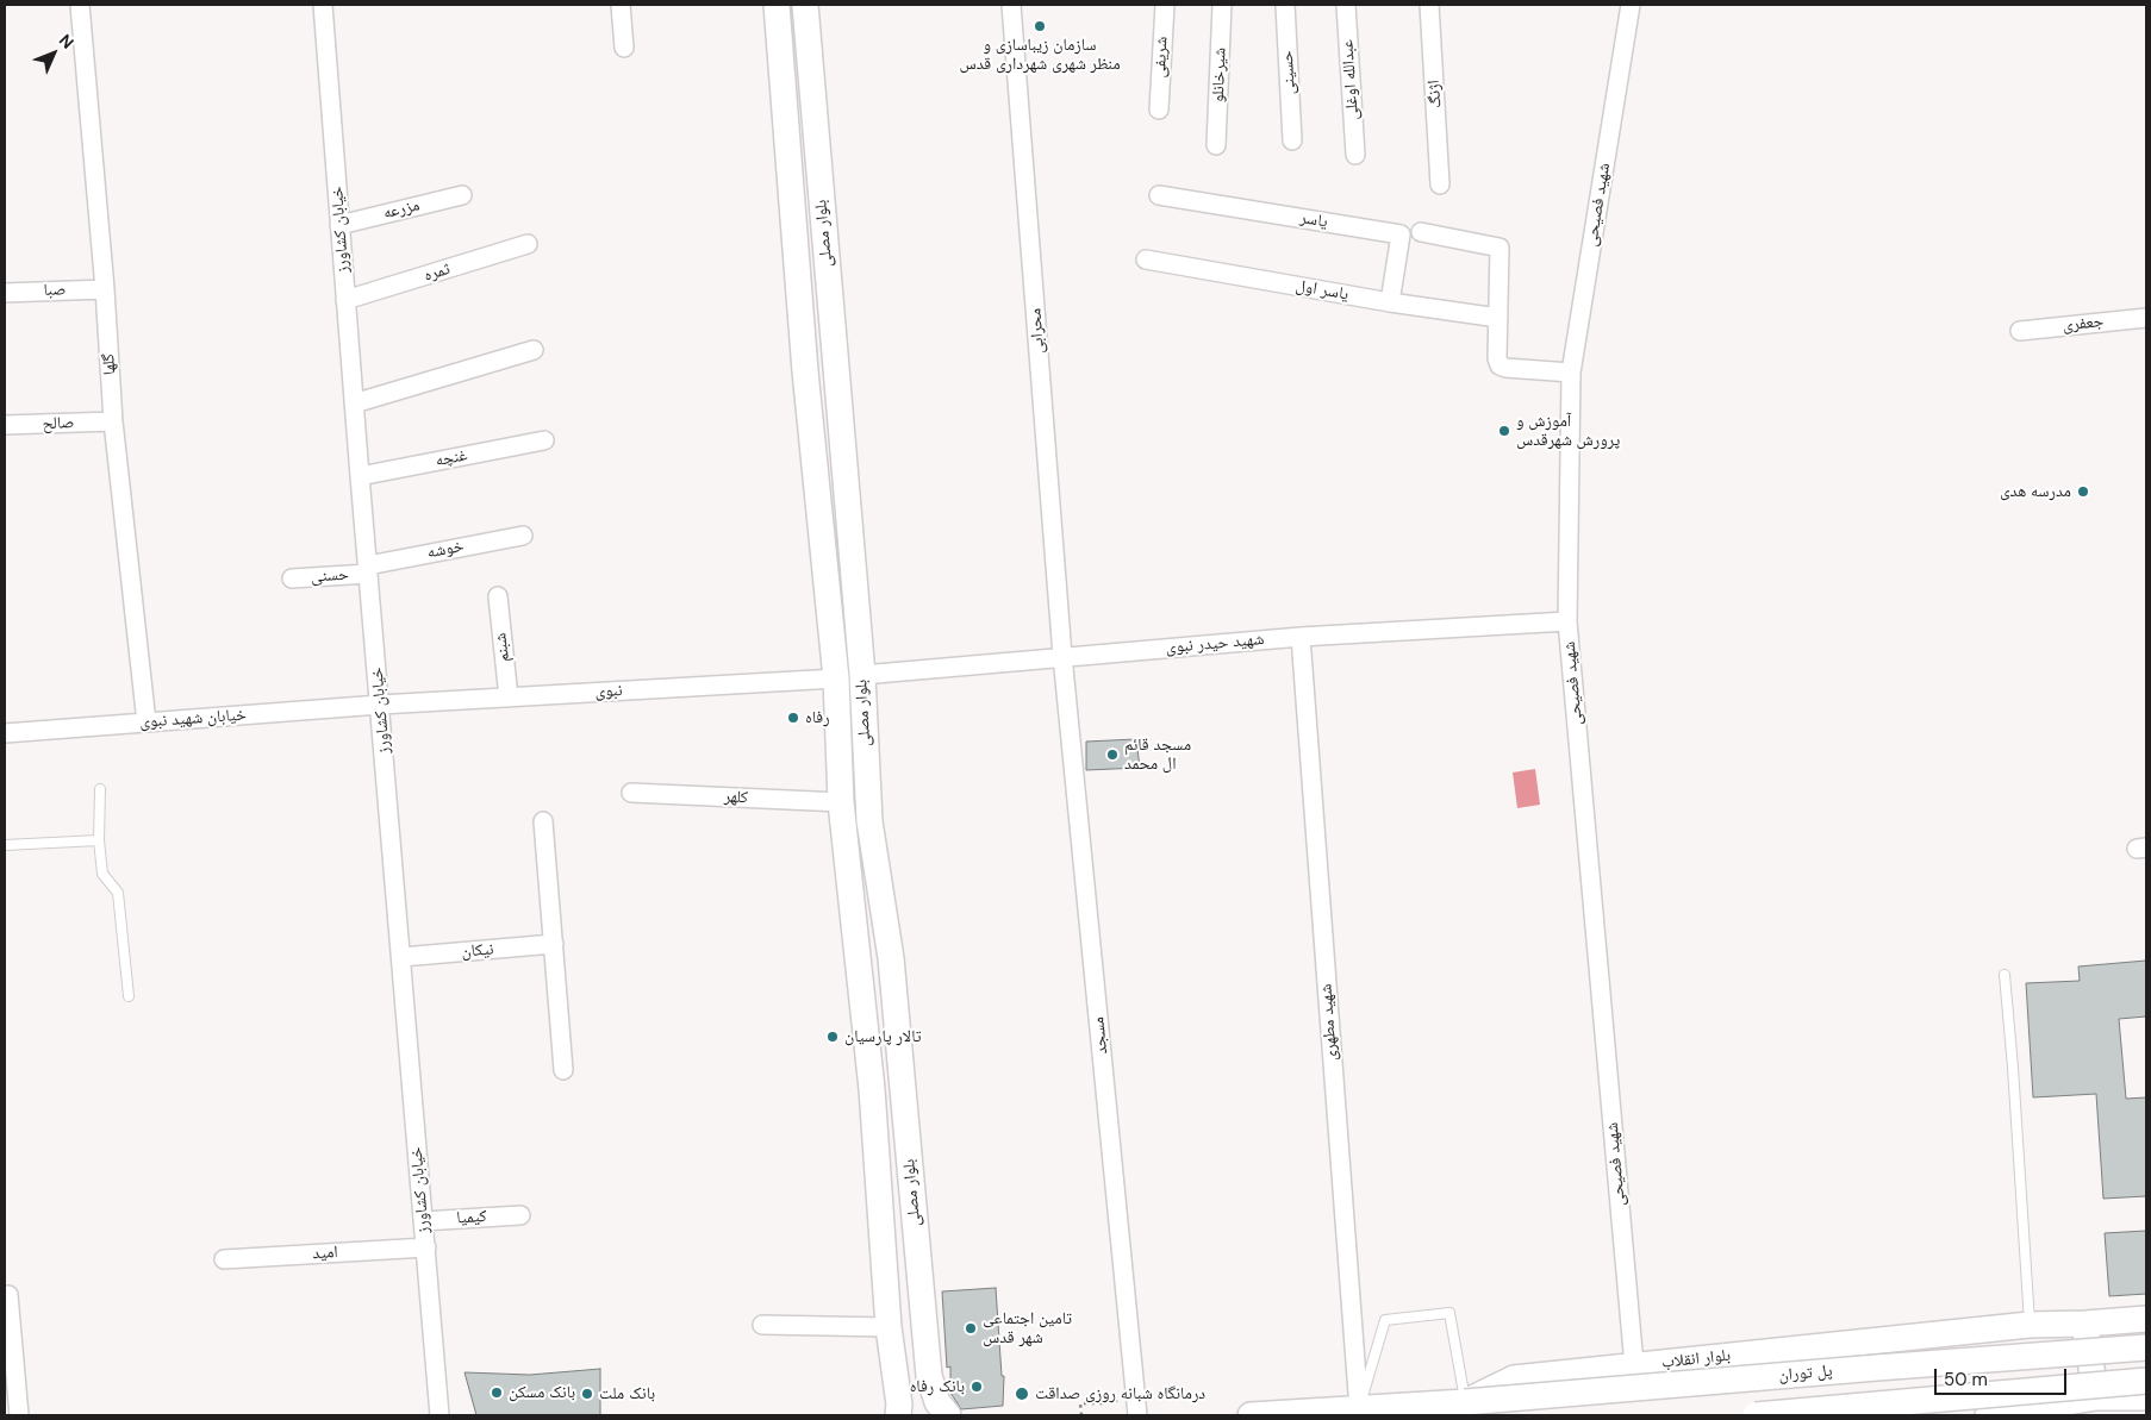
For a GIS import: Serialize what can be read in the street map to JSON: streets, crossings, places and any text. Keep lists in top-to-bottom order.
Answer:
{
  "streets": {
    "main road": ["بلوار مصلی", "بلوار انقلاب", "پل توران"],
    "street": [
      "شریفی",
      "حسینی",
      "شیرخانلو",
      "عبدالله اوغلی",
      "اژنگ",
      "شهید فصیحی",
      "مزرعه",
      "یاسر",
      "خیابان کشاورز",
      "ثمره",
      "صبا",
      "یاسر اول",
      "جعفری",
      "محرابی",
      "گلها",
      "صالح",
      "غنچه",
      "خوشه",
      "حسنی",
      "شهید حیدر نبوی",
      "شبنم",
      "نبوی",
      "خیابان شهید نبوی",
      "کلهر",
      "نیکان",
      "شهید مطهری",
      "مسجد",
      "کیمیا",
      "امید"
    ]
  },
  "crossings": [
    ["شهید فصیحی", "شهید حیدر نبوی"],
    ["شهید فصیحی", "بلوار انقلاب"],
    ["مزرعه", "خیابان کشاورز"],
    ["یاسر", "یاسر اول"],
    ["خیابان کشاورز", "ثمره"],
    ["خیابان کشاورز", "غنچه"],
    ["خیابان کشاورز", "خوشه"],
    ["خیابان کشاورز", "حسنی"],
    ["خیابان کشاورز", "نبوی"],
    ["خیابان کشاورز", "خیابان شهید نبوی"],
    ["خیابان کشاورز", "نیکان"],
    ["خیابان کشاورز", "کیمیا"],
    ["خیابان کشاورز", "امید"],
    ["بلوار مصلی", "شهید حیدر نبوی"],
    ["بلوار مصلی", "نبوی"],
    ["بلوار مصلی", "کلهر"],
    ["صبا", "گلها"],
    ["محرابی", "شهید حیدر نبوی"],
    ["محرابی", "مسجد"],
    ["گلها", "صالح"],
    ["گلها", "خیابان شهید نبوی"],
    ["خوشه", "حسنی"],
    ["شهید حیدر نبوی", "شهید مطهری"],
    ["شهید حیدر نبوی", "مسجد"],
    ["شبنم", "نبوی"],
    ["نبوی", "خیابان شهید نبوی"],
    ["شهید مطهری", "بلوار انقلاب"],
    ["بلوار انقلاب", "پل توران"]
  ],
  "places": [
    "سازمان زیباسازی و منظر شهری شهرداری قدس",
    "آموزش و پرورش شهرقدس",
    "مدرسه هدی",
    "رفاه",
    "مسجد قائم ال محمد",
    "تالار پارسیان",
    "تامین اجتماعی شهر قدس",
    "بانک رفاه",
    "بانک مسکن",
    "بانک ملت",
    "درمانگاه شبانه روزی صداقت"
  ],
  "scale_bar": "50 m",
  "north": "top right"
}
